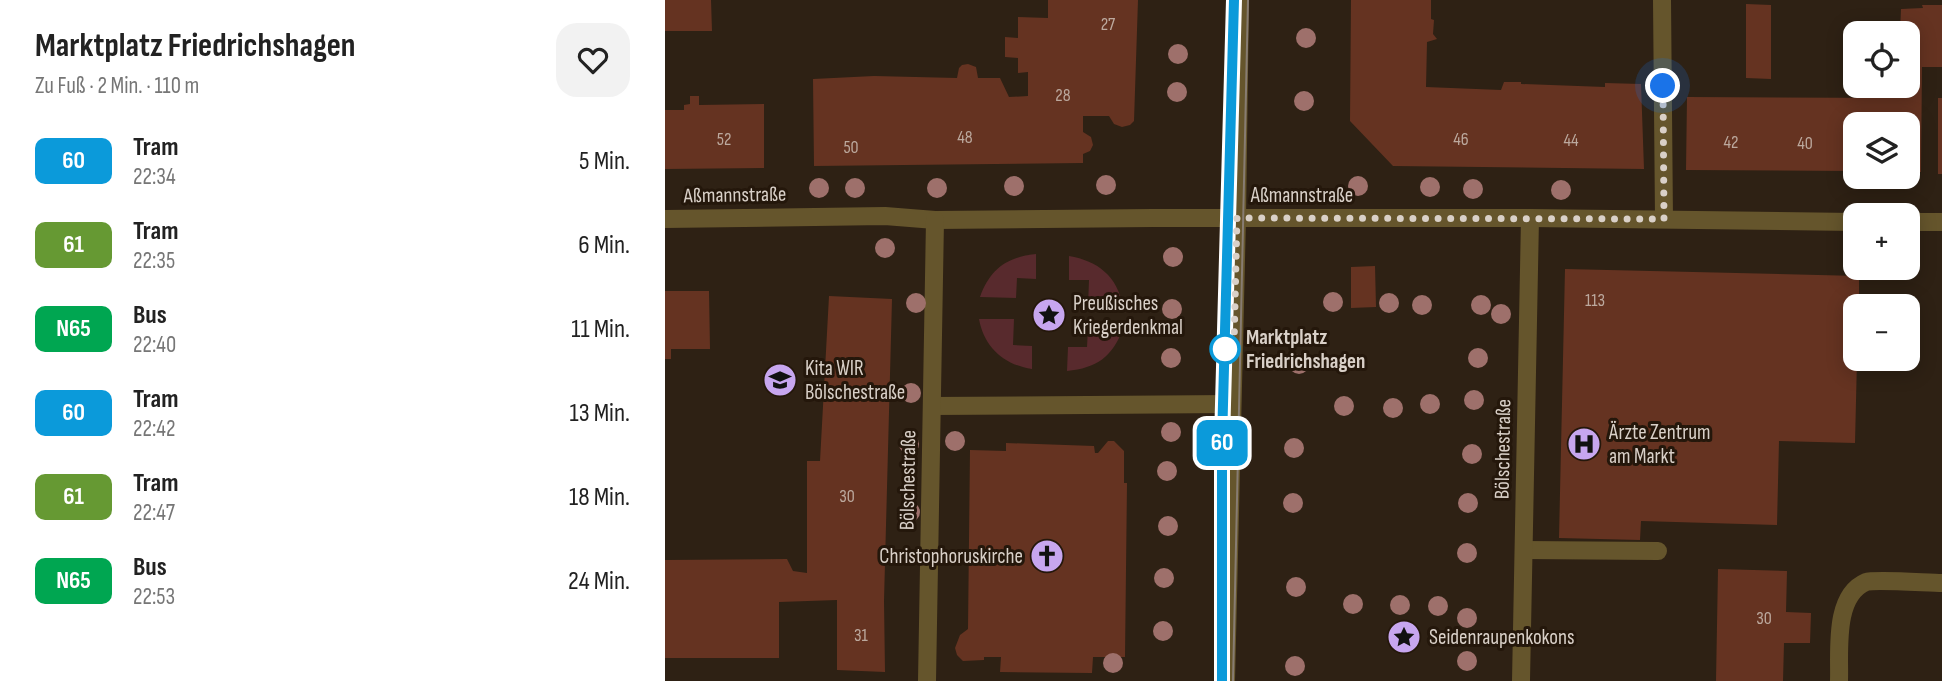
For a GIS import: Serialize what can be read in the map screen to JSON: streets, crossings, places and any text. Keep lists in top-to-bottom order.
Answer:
{
  "streets": {
    "street": ["Aßmannstraße", "Bölschestraße"]
  },
  "crossings": [
    ["Aßmannstraße", "Bölschestraße"]
  ],
  "places": {
    "place": ["Preußisches Kriegerdenkmal", "Seidenraupenkokons"],
    "other": ["Marktplatz Friedrichshagen"],
    "school or university": ["Kita WIR Bölschestraße"],
    "hospital": ["Ärzte Zentrum am Markt"],
    "church": ["Christophoruskirche"]
  },
  "lines": ["tram line 60"],
  "house_numbers": [
    "27",
    "28",
    "48",
    "52",
    "46",
    "44",
    "42",
    "40",
    "50",
    "113",
    "30",
    "30",
    "31"
  ],
  "page": {
    "heading": ["Marktplatz Friedrichshagen", "Zu Fuß · 2 Min. · 110 m"],
    "on_map": "60",
    "map_buttons": ["+", "−"],
    "list": [
      {
        "mark": "60",
        "name": "Tram",
        "note": "22:34",
        "value": "5 Min."
      },
      {
        "mark": "61",
        "name": "Tram",
        "note": "22:35",
        "value": "6 Min."
      },
      {
        "mark": "N65",
        "name": "Bus",
        "note": "22:40",
        "value": "11 Min."
      },
      {
        "mark": "60",
        "name": "Tram",
        "note": "22:42",
        "value": "13 Min."
      },
      {
        "mark": "61",
        "name": "Tram",
        "note": "22:47",
        "value": "18 Min."
      },
      {
        "mark": "N65",
        "name": "Bus",
        "note": "22:53",
        "value": "24 Min."
      }
    ]
  }
}
